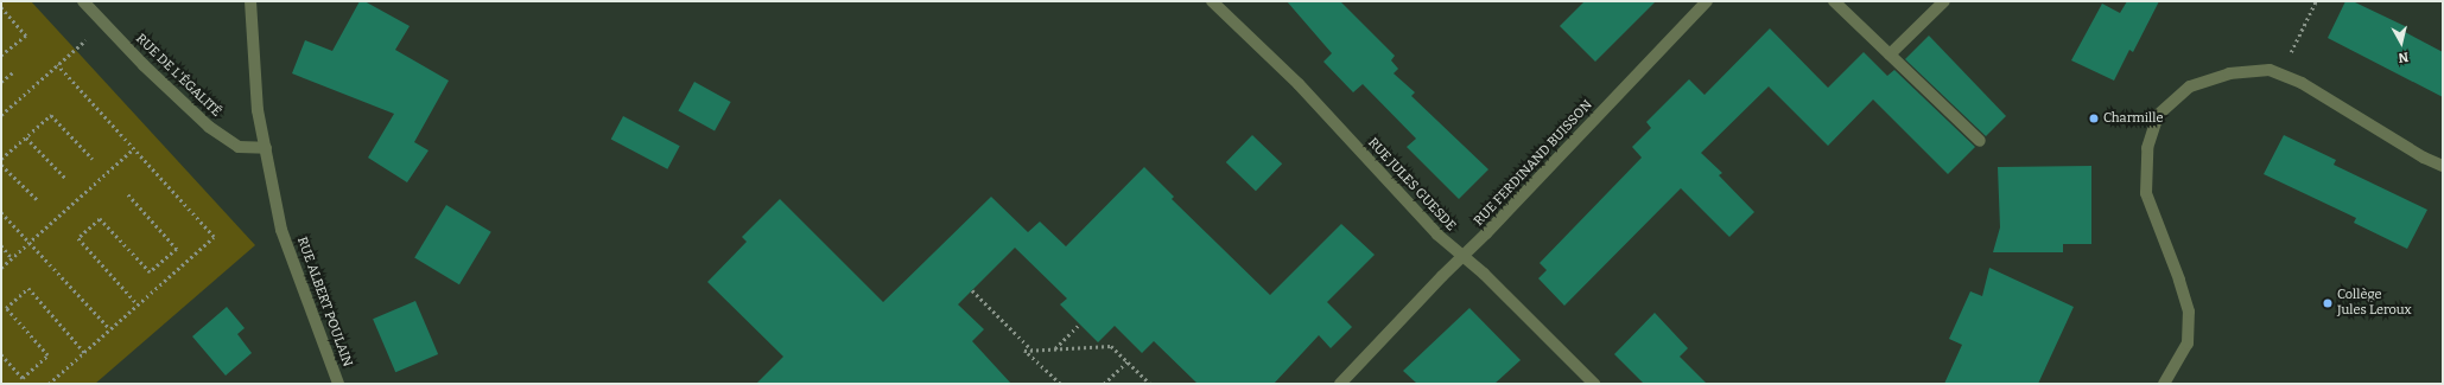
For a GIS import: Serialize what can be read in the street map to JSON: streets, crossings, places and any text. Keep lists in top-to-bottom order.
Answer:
{
  "streets": {
    "street": [
      "RUE DE L'ÉGALITÉ",
      "RUE FERDINAND BUISSON",
      "RUE JULES GUESDE",
      "RUE ALBERT POULAIN"
    ]
  },
  "crossings": [
    ["RUE DE L'ÉGALITÉ", "RUE ALBERT POULAIN"],
    ["RUE FERDINAND BUISSON", "RUE JULES GUESDE"]
  ],
  "places": ["Charmille", "Collège Jules Leroux"],
  "north": "bottom"
}
